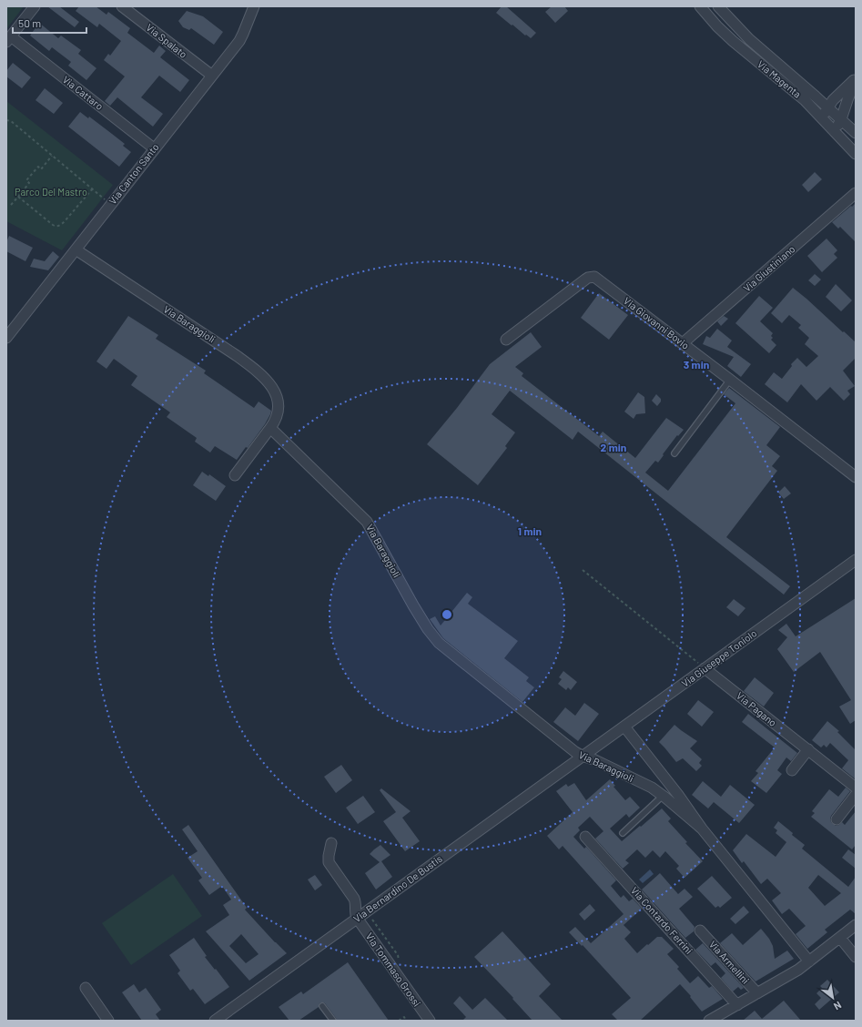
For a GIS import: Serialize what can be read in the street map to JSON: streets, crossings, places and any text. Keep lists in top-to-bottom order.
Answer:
{
  "streets": {
    "street": [
      "Via Spalato",
      "Via Magenta",
      "Via Cattaro",
      "Via Canton Santo",
      "Via Giustiniano",
      "Via Giovanni Bovio",
      "Via Baraggioli",
      "Via Giuseppe Toniolo",
      "Via Pagano",
      "Via Bernardino De Bustis",
      "Via Contardo Ferrini",
      "Via Armellini",
      "Via Tommaso Grossi"
    ]
  },
  "crossings": [
    ["Via Spalato", "Via Canton Santo"],
    ["Via Cattaro", "Via Canton Santo"],
    ["Via Canton Santo", "Via Baraggioli"],
    ["Via Giustiniano", "Via Giovanni Bovio"],
    ["Via Baraggioli", "Via Giuseppe Toniolo"],
    ["Via Baraggioli", "Via Bernardino De Bustis"],
    ["Via Giuseppe Toniolo", "Via Pagano"],
    ["Via Giuseppe Toniolo", "Via Bernardino De Bustis"],
    ["Via Bernardino De Bustis", "Via Tommaso Grossi"]
  ],
  "parks": ["Parco Del Mastro"],
  "scale_bar": "50 m",
  "north": "bottom right",
  "rings": ["3 min", "2 min", "1 min"]
}
